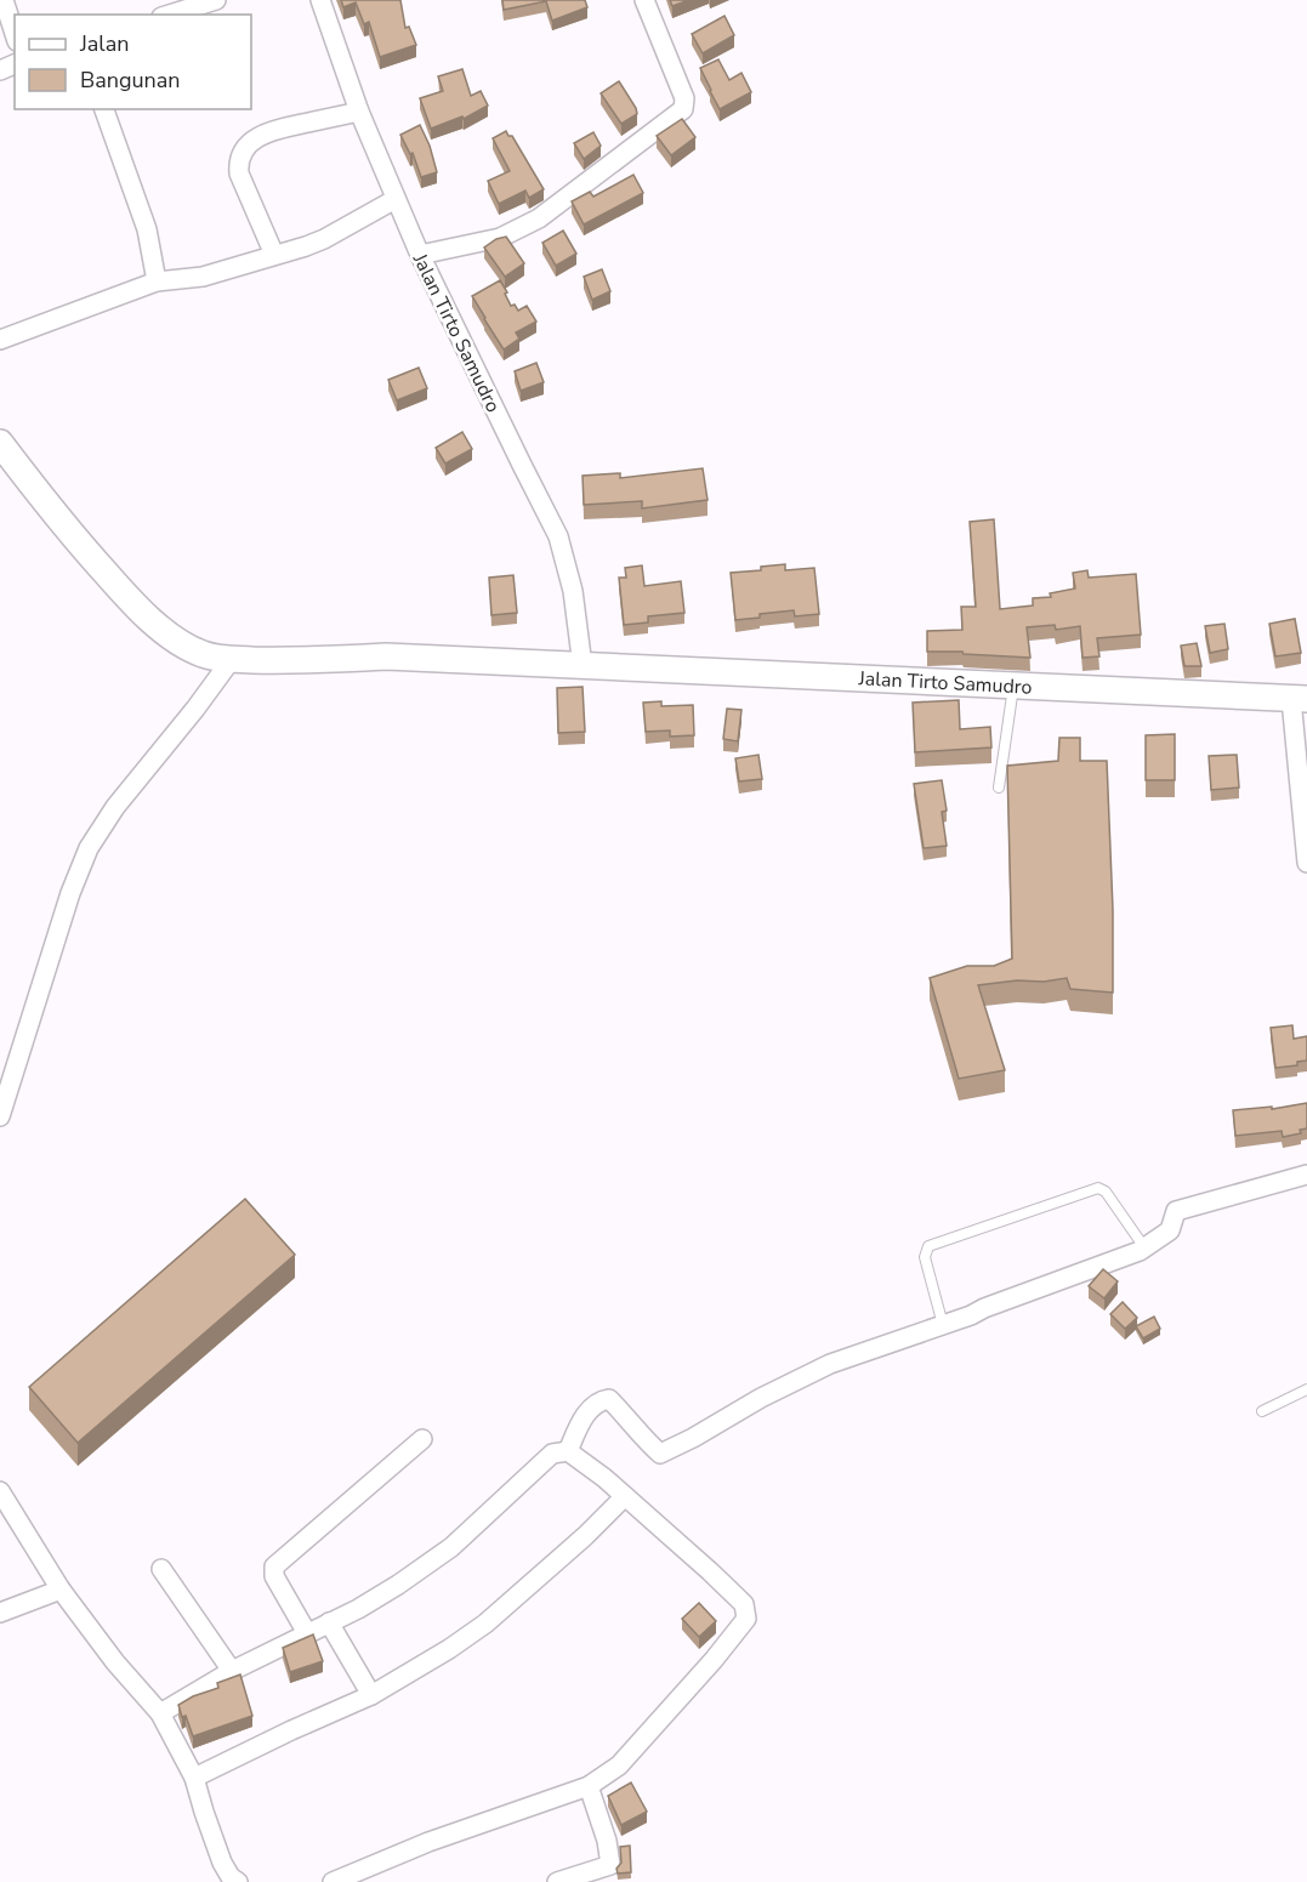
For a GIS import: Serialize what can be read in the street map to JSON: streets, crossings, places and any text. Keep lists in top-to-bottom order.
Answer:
{
  "streets": {
    "street": ["Jalan Tirto Samudro"]
  },
  "legend": ["Jalan", "Bangunan"]
}
